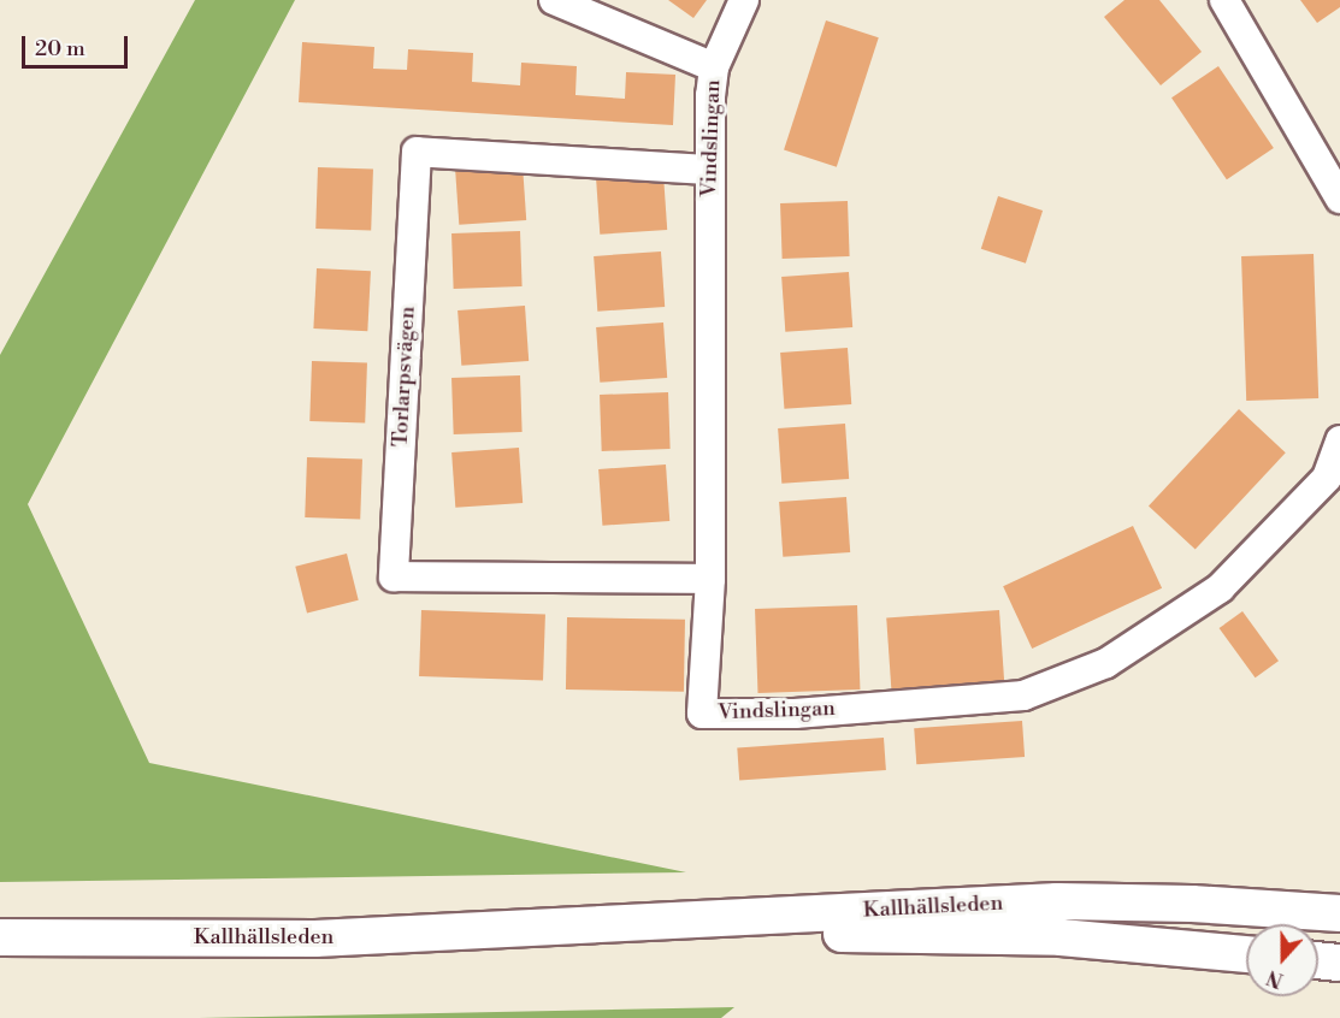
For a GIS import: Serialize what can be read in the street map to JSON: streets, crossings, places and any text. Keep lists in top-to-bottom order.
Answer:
{
  "streets": {
    "street": ["Vindslingan", "Torlarpsvägen", "Kallhällsleden"]
  },
  "crossings": [
    ["Vindslingan", "Torlarpsvägen"]
  ],
  "scale_bar": "20 m",
  "north": "bottom"
}
